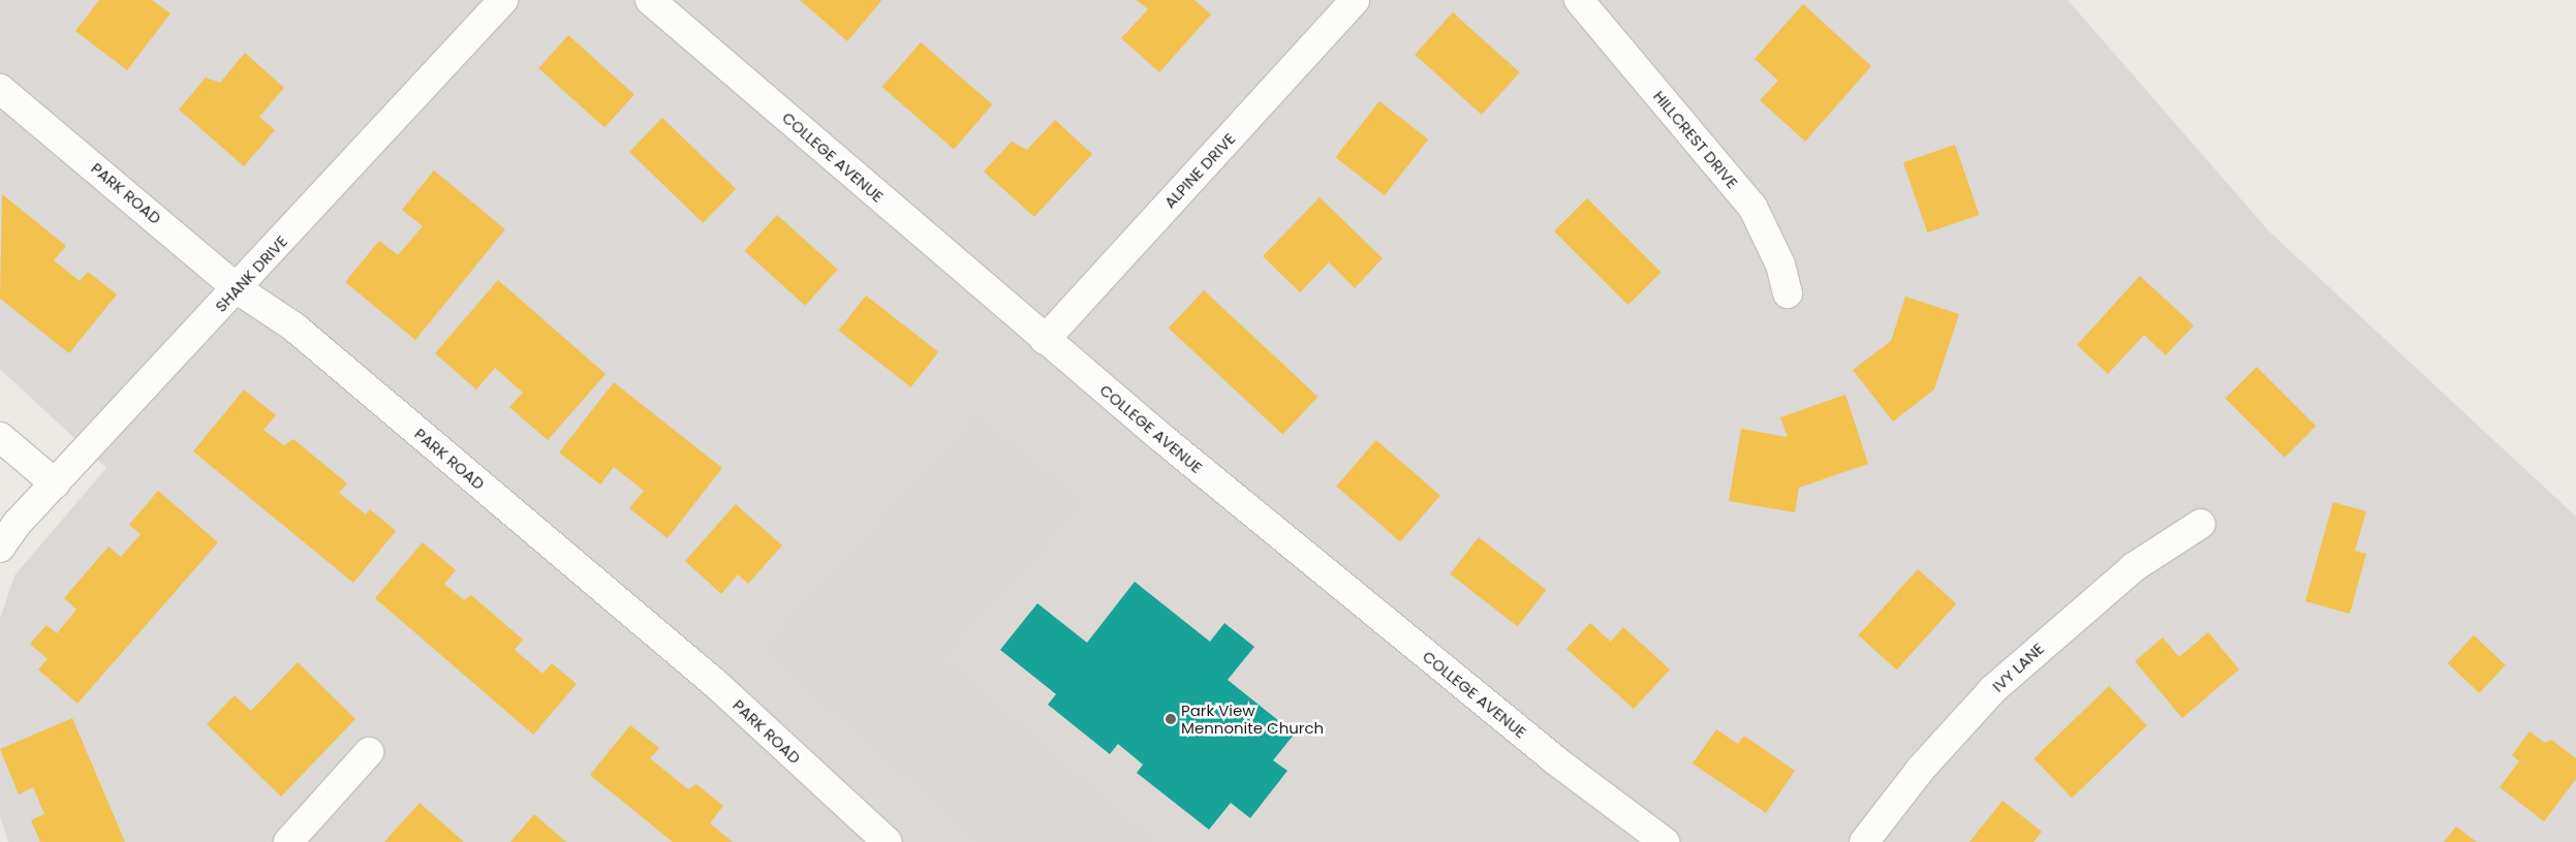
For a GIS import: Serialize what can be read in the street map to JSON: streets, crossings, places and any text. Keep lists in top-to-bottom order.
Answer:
{
  "streets": {
    "street": [
      "HILLCREST DRIVE",
      "COLLEGE AVENUE",
      "ALPINE DRIVE",
      "PARK ROAD",
      "SHANK DRIVE",
      "IVY LANE"
    ]
  },
  "crossings": [
    ["COLLEGE AVENUE", "ALPINE DRIVE"],
    ["PARK ROAD", "SHANK DRIVE"]
  ],
  "places": ["Park View Mennonite Church"]
}
